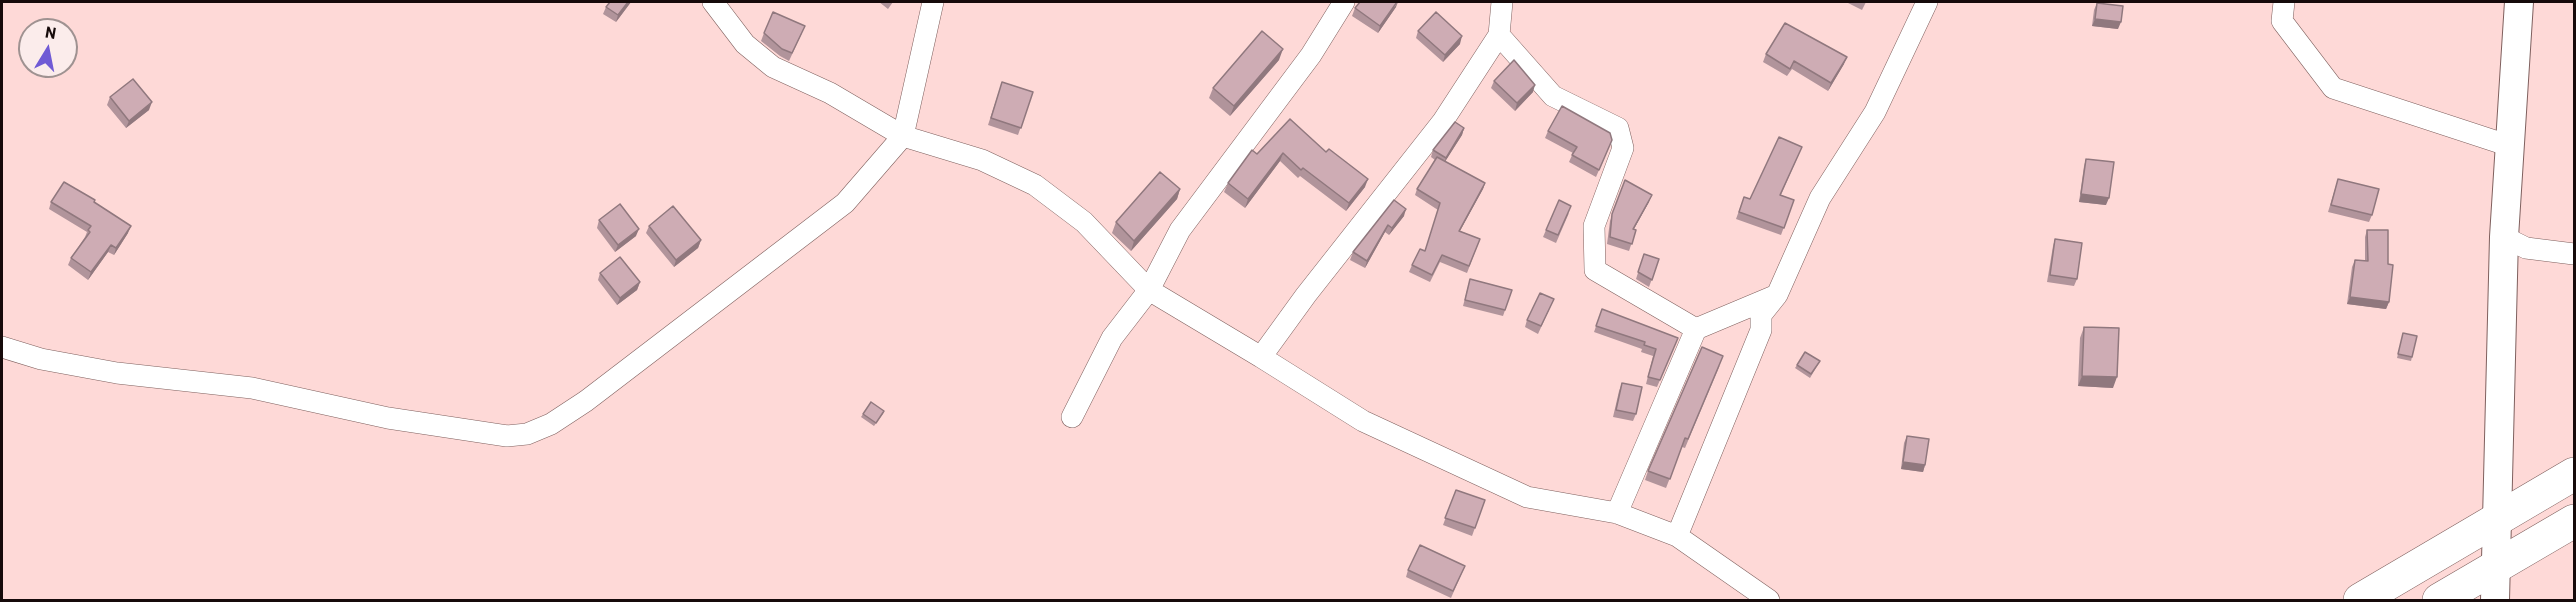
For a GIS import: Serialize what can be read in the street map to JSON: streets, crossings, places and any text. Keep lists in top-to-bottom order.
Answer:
{
  "north": "top"
}
